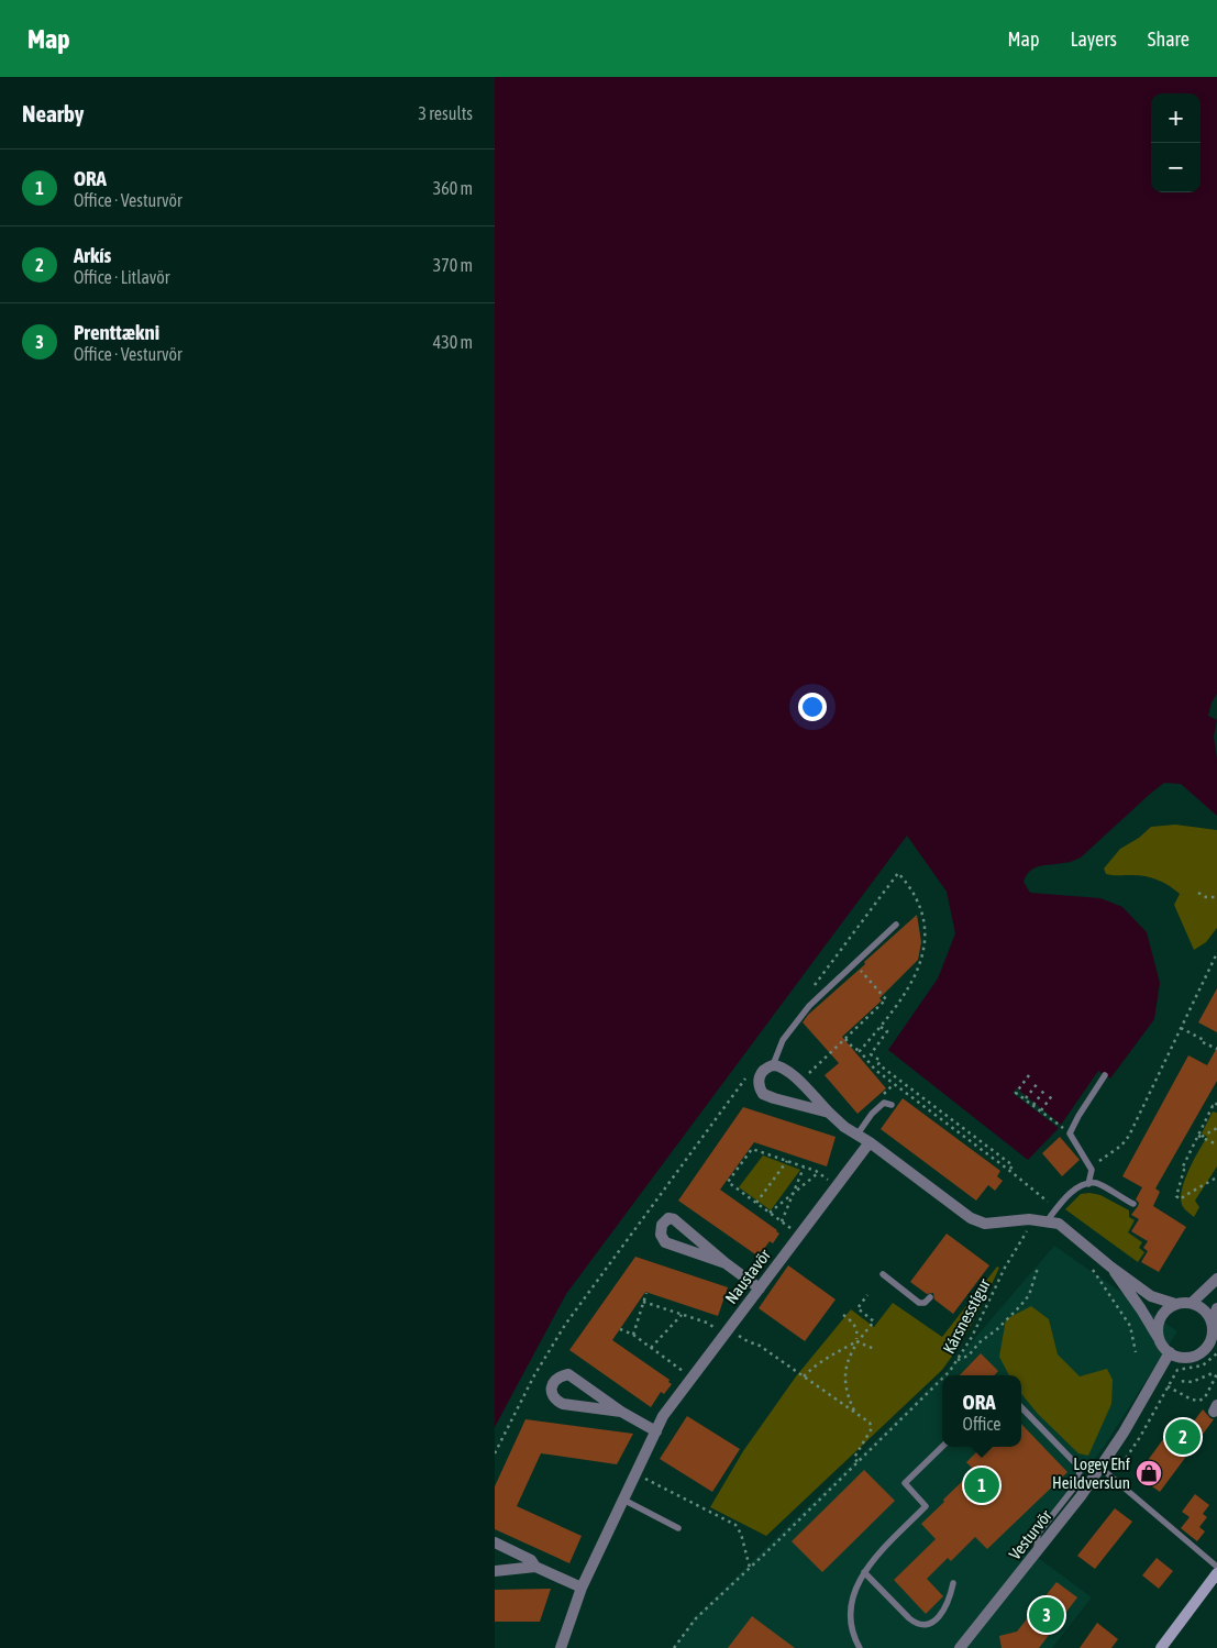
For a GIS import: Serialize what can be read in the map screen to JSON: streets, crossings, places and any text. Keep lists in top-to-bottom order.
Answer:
{
  "streets": {
    "street": ["Naustavör", "Vesturvör"],
    "path": ["Kársnesstígur"]
  },
  "places": {
    "shop": ["Logey Ehf Heildverslun"]
  },
  "page": {
    "header": "Map",
    "nav": ["Map", "Layers", "Share"],
    "heading": ["Nearby", "3 results"],
    "map_buttons": ["+", "−"],
    "list": [
      {
        "mark": "1",
        "name": "ORA",
        "note": "Office · Vesturvör",
        "value": "360 m"
      },
      {
        "mark": "2",
        "name": "Arkís",
        "note": "Office · Litlavör",
        "value": "370 m"
      },
      {
        "mark": "3",
        "name": "Prenttækni",
        "note": "Office · Vesturvör",
        "value": "430 m"
      }
    ],
    "popup": ["ORA", "Office"],
    "pins": ["2", "1", "3"]
  }
}
